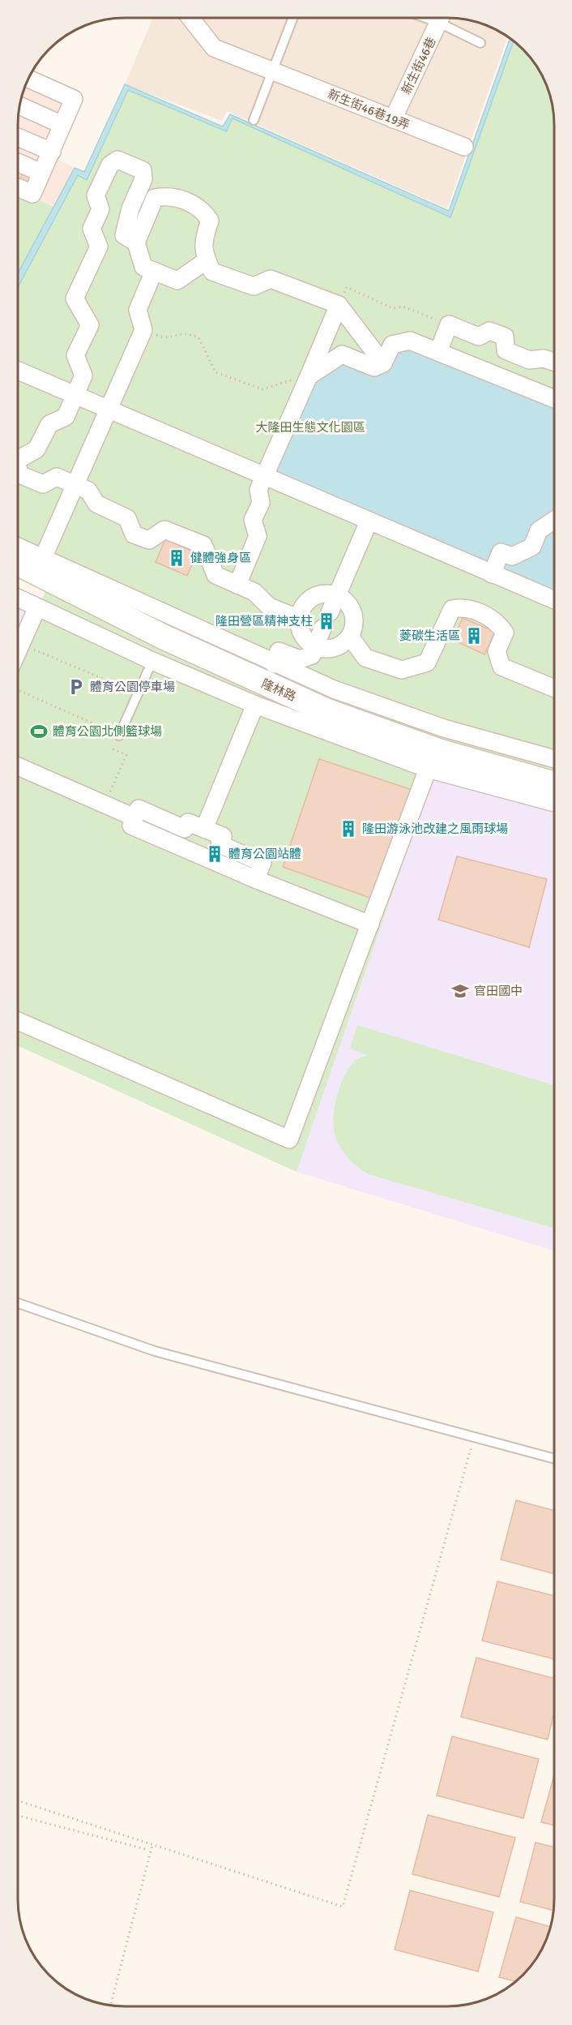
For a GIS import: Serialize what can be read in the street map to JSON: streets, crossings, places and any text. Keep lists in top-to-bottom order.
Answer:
{
  "streets": {
    "street": ["新生街46巷", "新生街46巷19弄", "隆林路"]
  },
  "crossings": [
    ["新生街46巷", "新生街46巷19弄"]
  ],
  "parks": ["大隆田生態文化園區"],
  "places": {
    "building": [
      "健體強身區",
      "隆田營區精神支柱",
      "菱碳生活區",
      "隆田游泳池改建之風雨球場",
      "體育公園站體"
    ],
    "parking": ["體育公園停車場"],
    "sports": ["體育公園北側籃球場"],
    "school or university": ["官田國中"]
  }
}
